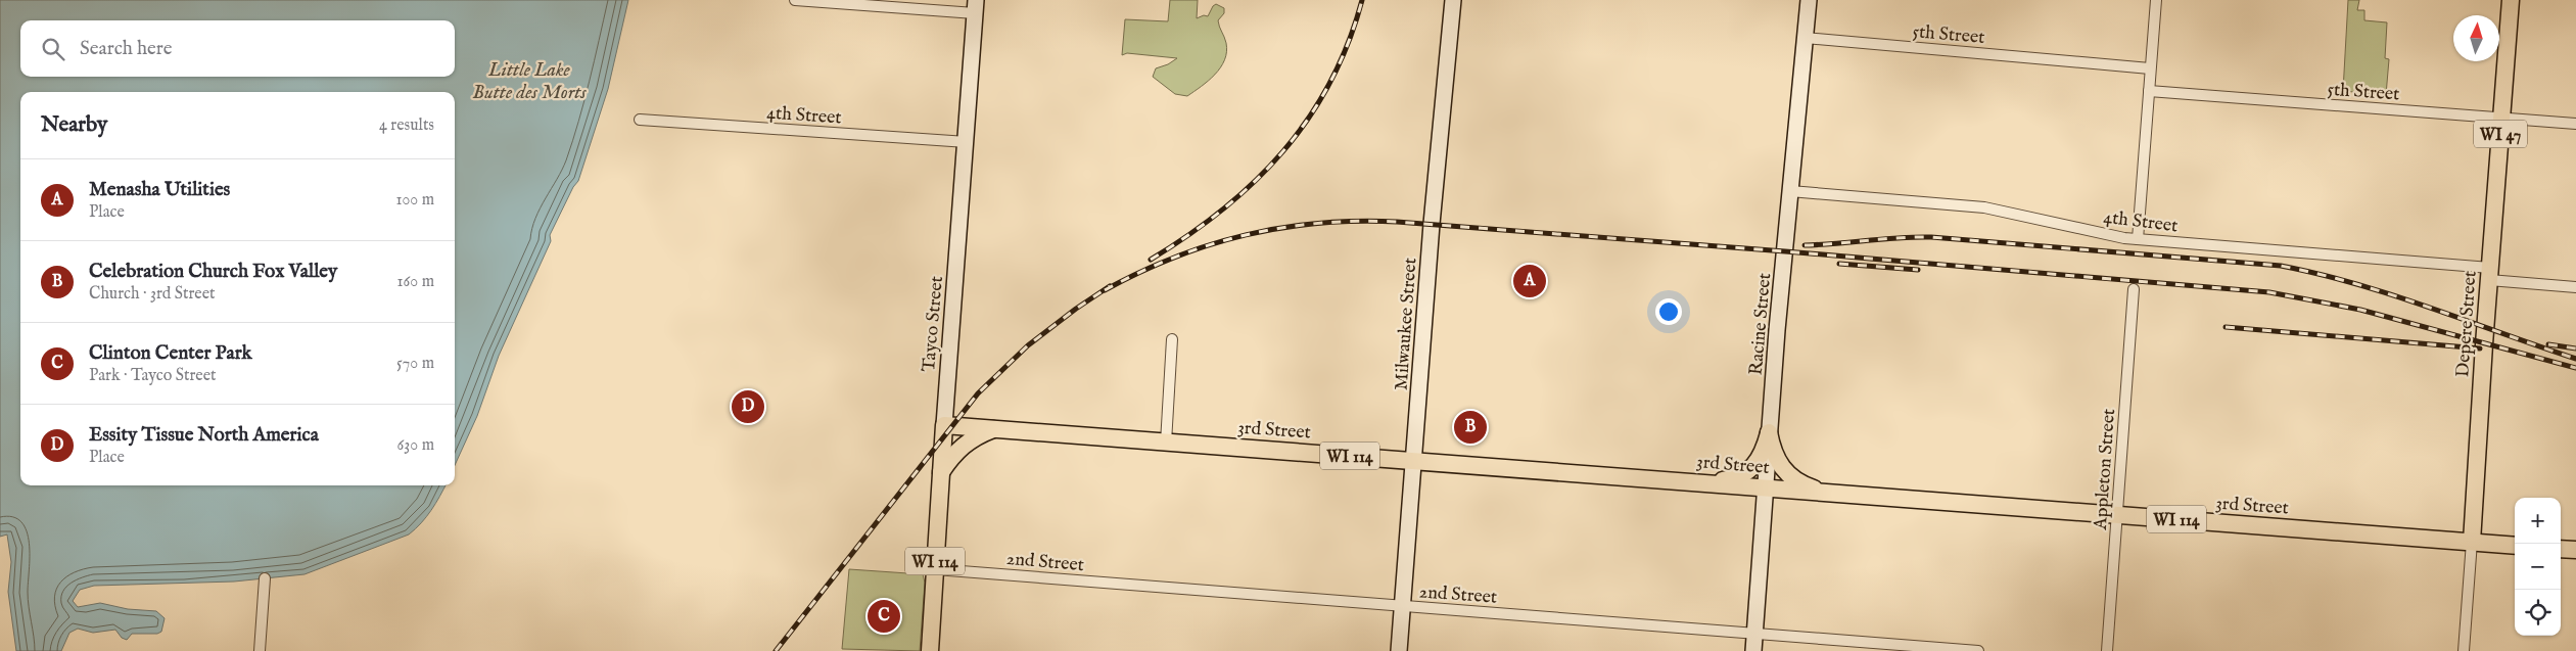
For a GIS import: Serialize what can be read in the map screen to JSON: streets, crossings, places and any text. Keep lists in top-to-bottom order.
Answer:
{
  "streets": {
    "main road": [
      "WI 47",
      "Tayco Street",
      "Depere Street",
      "3rd Street",
      "WI 114"
    ],
    "street": [
      "5th Street",
      "4th Street",
      "Milwaukee Street",
      "Racine Street",
      "Appleton Street",
      "2nd Street"
    ]
  },
  "crossings": [
    ["5th Street", "Racine Street"],
    ["5th Street", "Depere Street"],
    ["4th Street", "Tayco Street"],
    ["4th Street", "Racine Street"],
    ["4th Street", "Depere Street"],
    ["Tayco Street", "3rd Street"],
    ["Tayco Street", "2nd Street"],
    ["Milwaukee Street", "3rd Street"],
    ["Milwaukee Street", "2nd Street"],
    ["Racine Street", "3rd Street"],
    ["Racine Street", "2nd Street"],
    ["Depere Street", "3rd Street"],
    ["3rd Street", "Appleton Street"]
  ],
  "water": ["Little Lake Butte des Morts"],
  "north": "top",
  "page": {
    "search": "Search here",
    "heading": ["Nearby", "4 results"],
    "list": [
      {
        "mark": "A",
        "name": "Menasha Utilities",
        "note": "Place",
        "value": "100 m"
      },
      {
        "mark": "B",
        "name": "Celebration Church Fox Valley",
        "note": "Church · 3rd Street",
        "value": "160 m"
      },
      {
        "mark": "C",
        "name": "Clinton Center Park",
        "note": "Park · Tayco Street",
        "value": "570 m"
      },
      {
        "mark": "D",
        "name": "Essity Tissue North America",
        "note": "Place",
        "value": "630 m"
      }
    ],
    "pins": [
      "A",
      "D",
      "B",
      "C"
    ],
    "map_buttons": ["+", "−"]
  }
}
